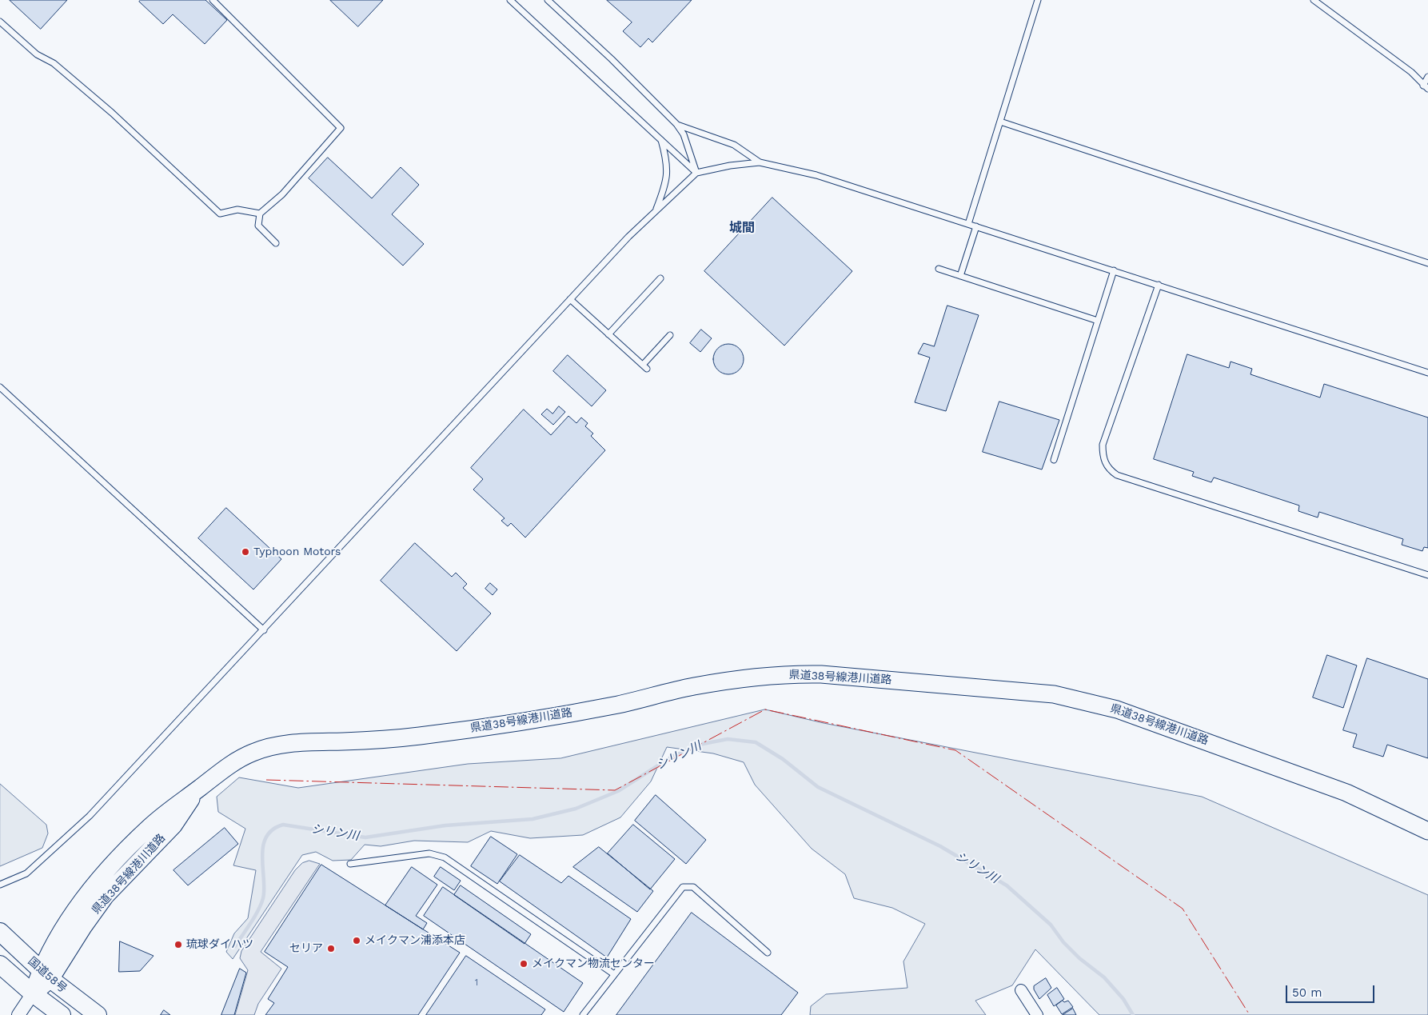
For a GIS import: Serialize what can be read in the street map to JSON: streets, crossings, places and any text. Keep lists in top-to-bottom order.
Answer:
{
  "streets": {
    "highway": ["国道58号"],
    "main road": ["県道38号線港川道路"]
  },
  "crossings": [
    ["県道38号線港川道路", "国道58号"]
  ],
  "districts": ["城間"],
  "water": ["シリン川"],
  "places": [
    "Typhoon Motors",
    "メイクマン浦添本店",
    "琉球ダイハツ",
    "セリア",
    "メイクマン物流センター"
  ],
  "house_numbers": ["1"],
  "scale_bar": "50 m"
}
